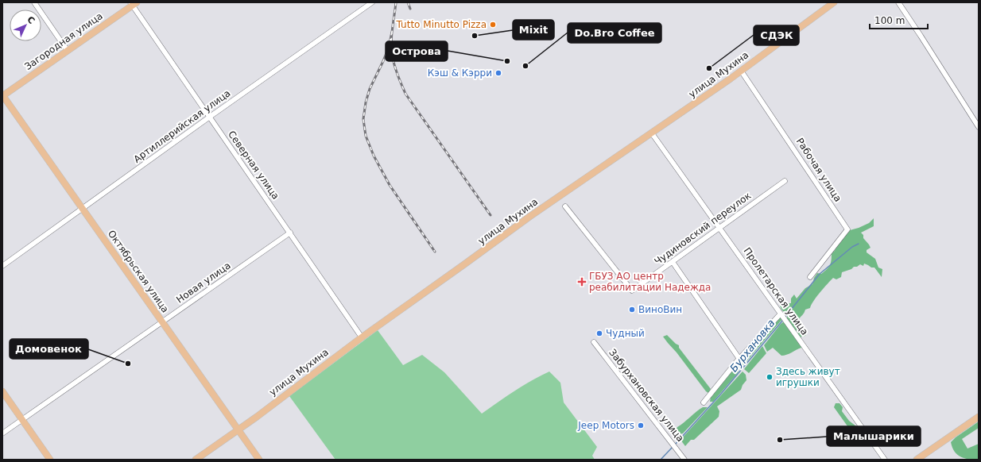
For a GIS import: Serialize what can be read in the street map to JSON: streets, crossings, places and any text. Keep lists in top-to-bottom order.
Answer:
{
  "streets": {
    "main road": ["Загородная улица", "улица Мухина", "Октябрьская улица"],
    "street": [
      "Артиллерийская улица",
      "Северная улица",
      "Рабочая улица",
      "Чудиновский переулок",
      "Новая улица",
      "Пролетарская улица",
      "Забурхановская улица"
    ]
  },
  "crossings": [
    ["Загородная улица", "Северная улица"],
    ["Загородная улица", "Октябрьская улица"],
    ["улица Мухина", "Северная улица"],
    ["улица Мухина", "Рабочая улица"],
    ["улица Мухина", "Октябрьская улица"],
    ["улица Мухина", "Пролетарская улица"],
    ["Артиллерийская улица", "Северная улица"],
    ["Артиллерийская улица", "Октябрьская улица"],
    ["Северная улица", "Новая улица"],
    ["Чудиновский переулок", "Пролетарская улица"],
    ["Октябрьская улица", "Новая улица"]
  ],
  "water": ["Бурхановка"],
  "places": {
    "other": [
      "Tutto Minutto Pizza",
      "Mixit",
      "Острова",
      "Do.Bro Coffee",
      "СДЭК",
      "Кэш & Кэрри",
      "ВиноВин",
      "Чудный",
      "Домовенок",
      "Здесь живут игрушки",
      "Jeep Motors",
      "Малышарики"
    ],
    "health": ["ГБУЗ АО центр реабилитации Надежда"]
  },
  "scale_bar": "100 m",
  "north": "top right"
}
